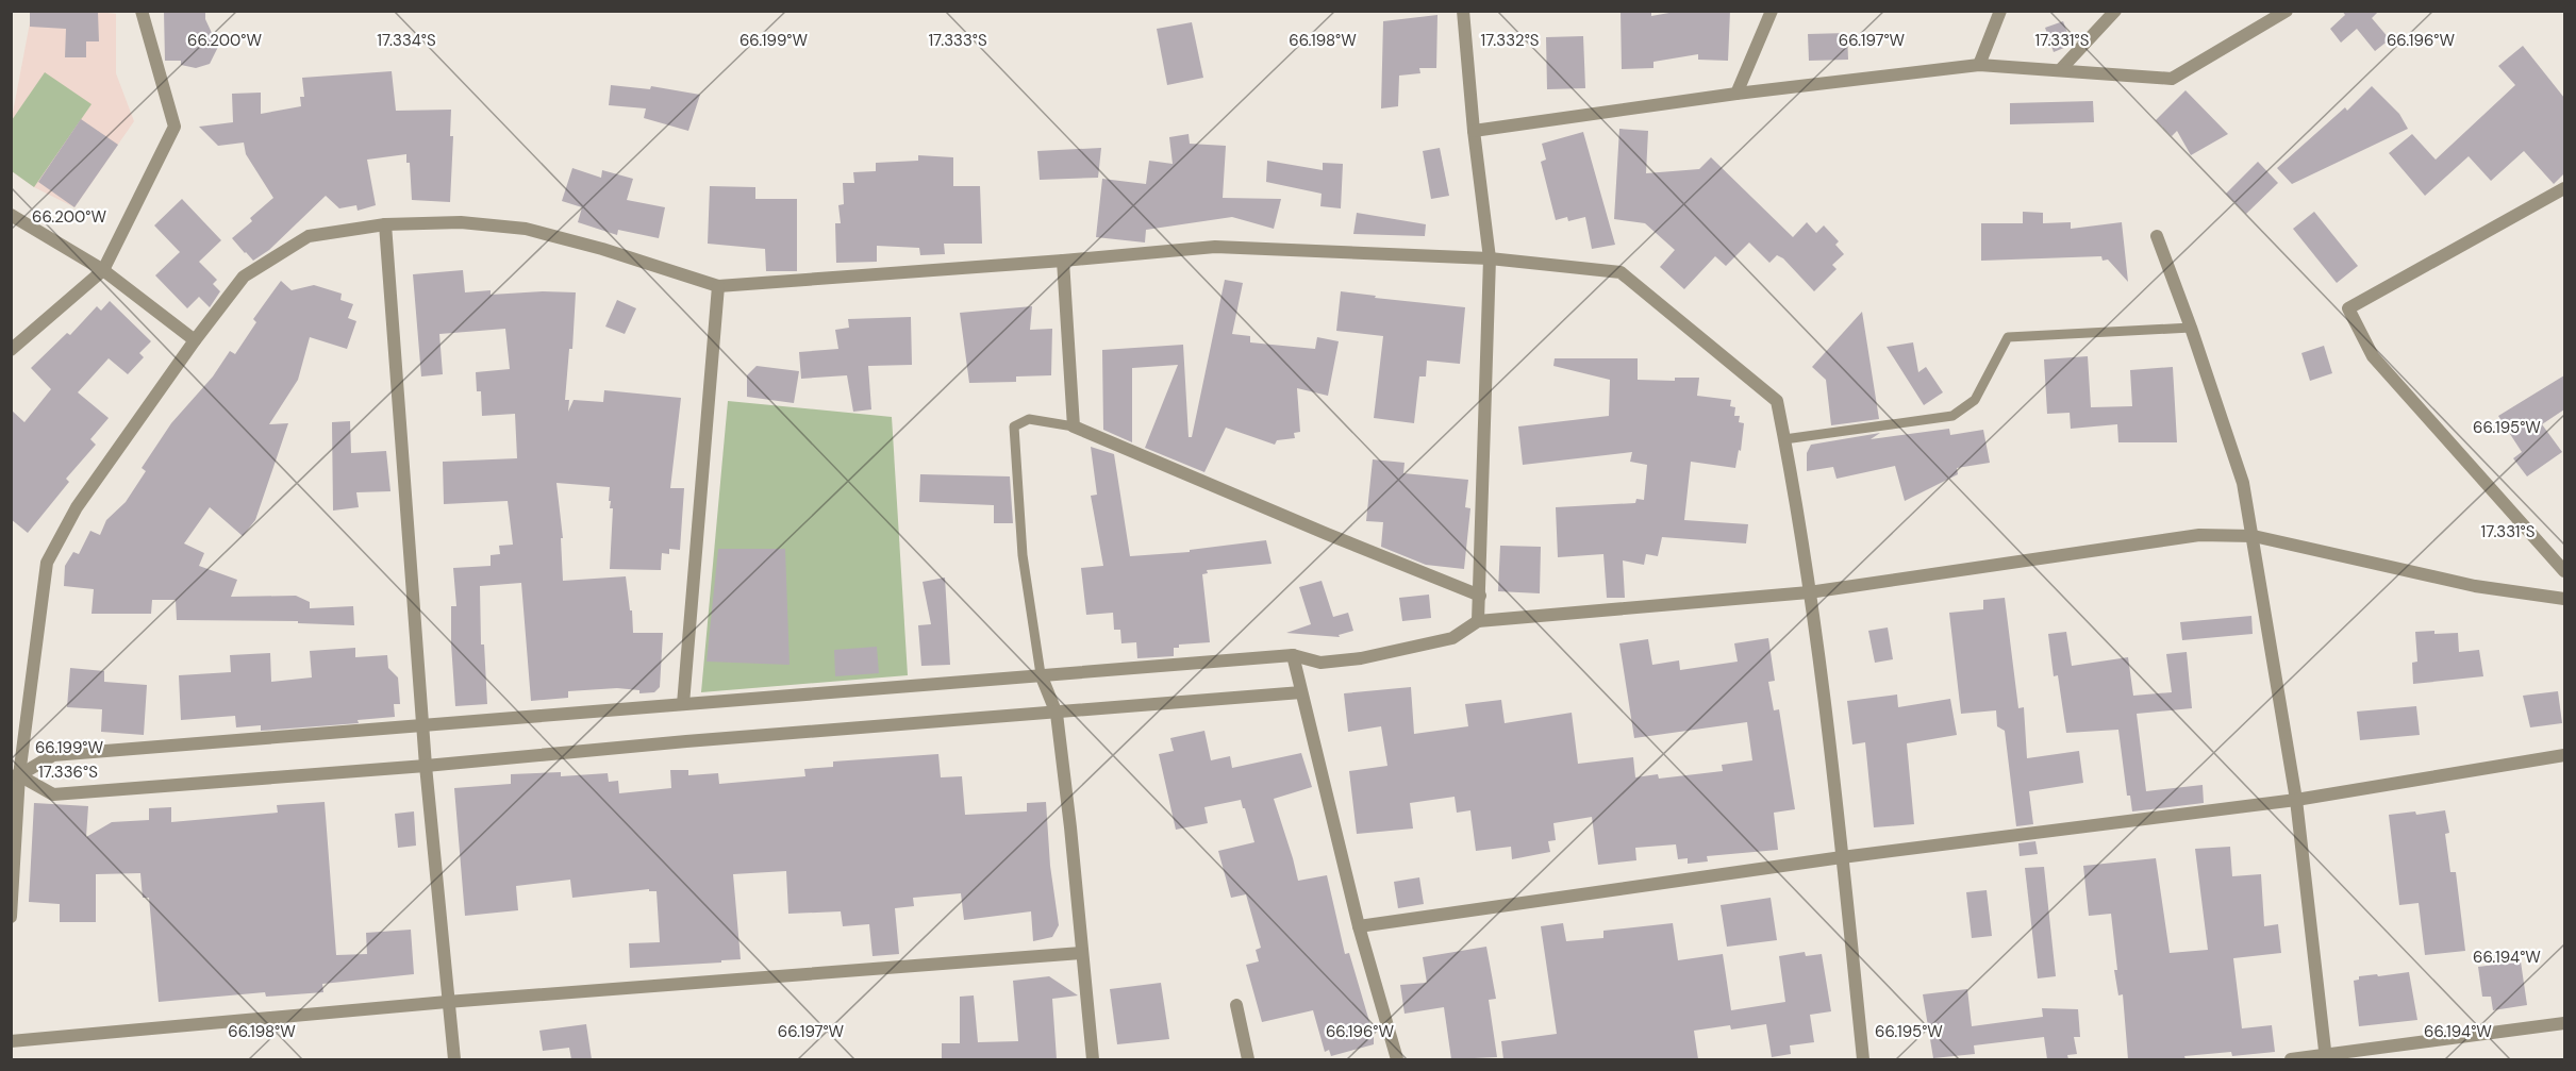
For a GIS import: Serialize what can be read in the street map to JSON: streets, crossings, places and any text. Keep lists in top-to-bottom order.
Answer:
{
  "coordinates": [
    "66.200°W",
    "66.199°W",
    "66.198°W",
    "66.197°W",
    "66.196°W",
    "17.334°S",
    "17.333°S",
    "17.332°S",
    "17.331°S",
    "66.195°W",
    "17.336°S",
    "66.194°W"
  ]
}
